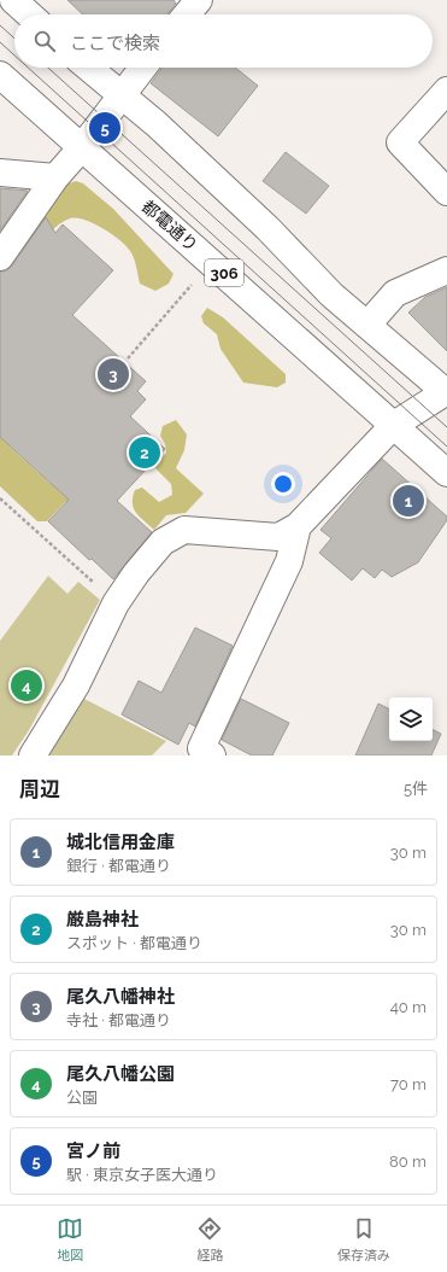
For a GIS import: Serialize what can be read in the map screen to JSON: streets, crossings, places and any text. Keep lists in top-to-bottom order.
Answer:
{
  "streets": {
    "street": ["都電通り", "306"]
  },
  "page": {
    "search": "ここで検索",
    "pins": [
      "5",
      "3",
      "2",
      "1",
      "4"
    ],
    "heading": ["周辺", "5件"],
    "list": [
      {
        "mark": "1",
        "name": "城北信用金庫",
        "note": "銀行 · 都電通り",
        "value": "30 m"
      },
      {
        "mark": "2",
        "name": "厳島神社",
        "note": "スポット · 都電通り",
        "value": "30 m"
      },
      {
        "mark": "3",
        "name": "尾久八幡神社",
        "note": "寺社 · 都電通り",
        "value": "40 m"
      },
      {
        "mark": "4",
        "name": "尾久八幡公園",
        "note": "公園",
        "value": "70 m"
      },
      {
        "mark": "5",
        "name": "宮ノ前",
        "note": "駅 · 東京女子医大通り",
        "value": "80 m"
      }
    ],
    "nav": ["地図", "経路", "保存済み"]
  }
}
